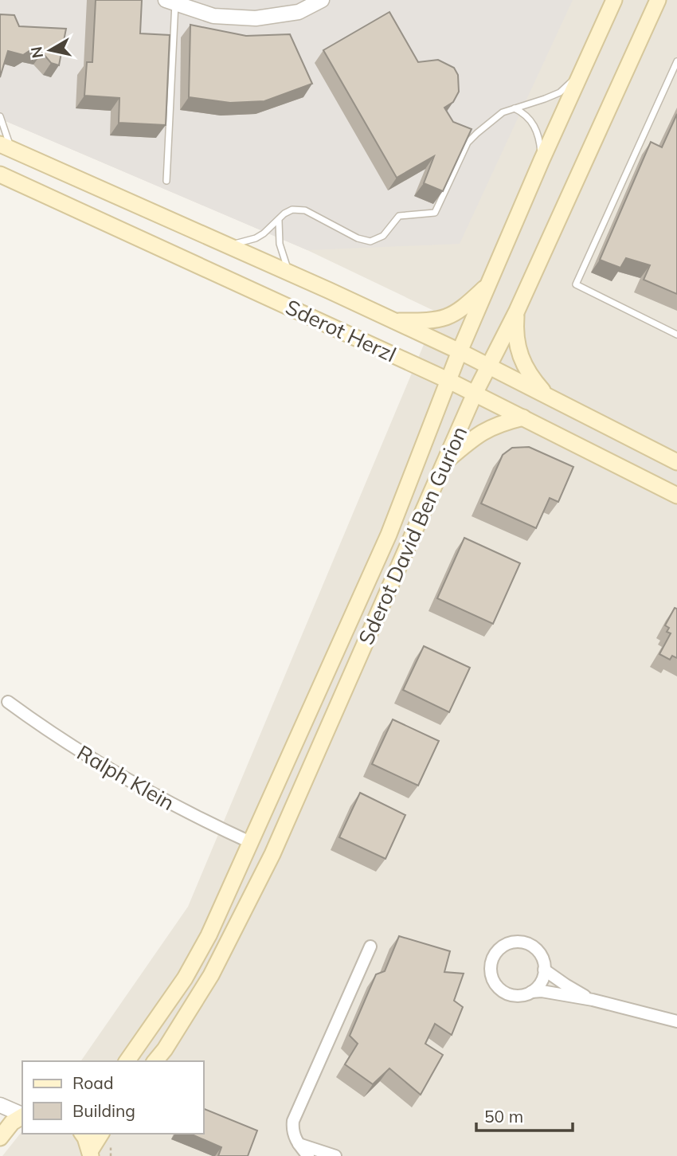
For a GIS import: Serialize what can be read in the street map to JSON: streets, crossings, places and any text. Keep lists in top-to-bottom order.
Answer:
{
  "streets": {
    "main road": ["Sderot Herzl", "Sderot David Ben Gurion"],
    "street": ["Ralph Klein"]
  },
  "crossings": [
    ["Sderot Herzl", "Sderot David Ben Gurion"],
    ["Sderot David Ben Gurion", "Ralph Klein"]
  ],
  "legend": ["Road", "Building"],
  "scale_bar": "50 m",
  "north": "left"
}
